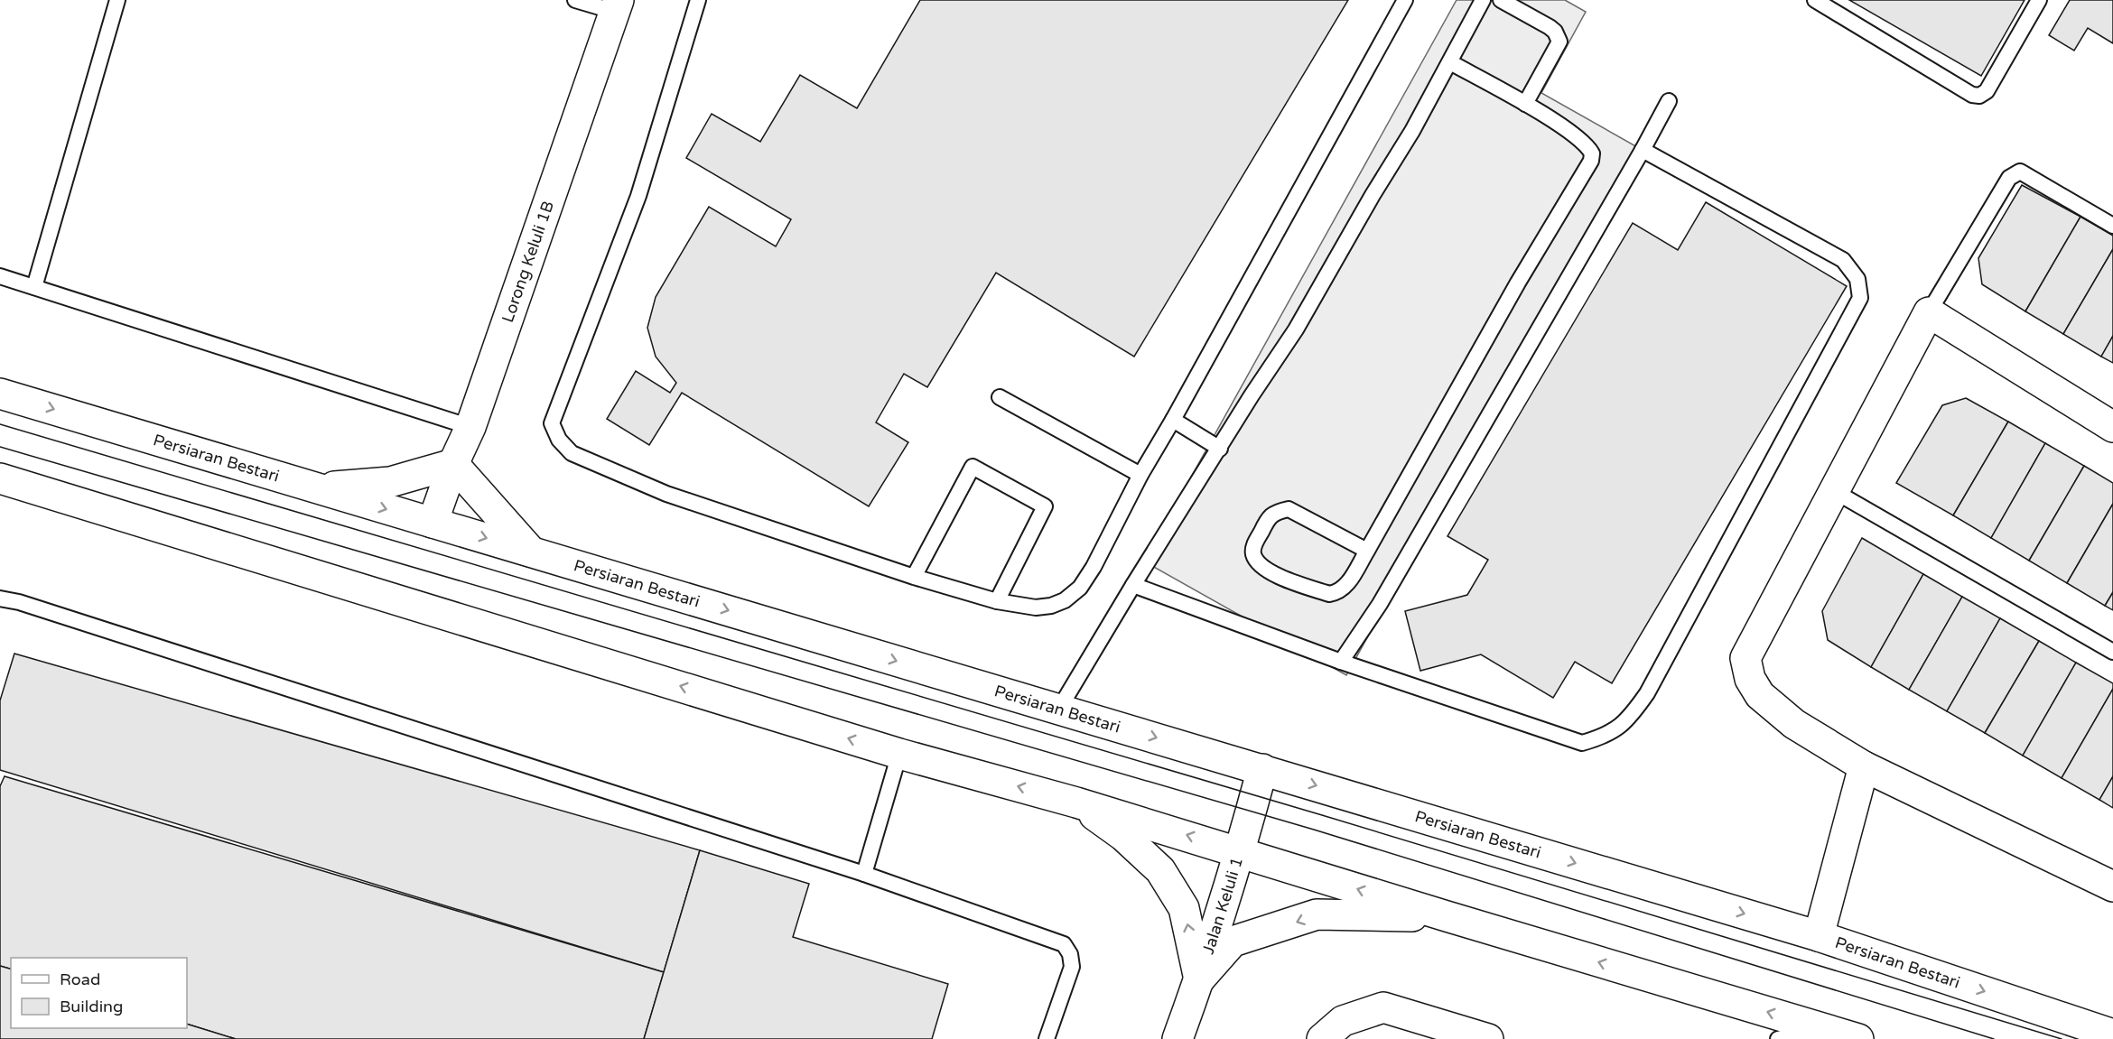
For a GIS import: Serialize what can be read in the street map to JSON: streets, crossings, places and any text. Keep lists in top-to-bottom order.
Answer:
{
  "streets": {
    "main road": ["Lorong Keluli 1B", "Persiaran Bestari", "Jalan Keluli 1"]
  },
  "crossings": [
    ["Lorong Keluli 1B", "Persiaran Bestari"],
    ["Persiaran Bestari", "Jalan Keluli 1"]
  ],
  "legend": ["Road", "Building"]
}
